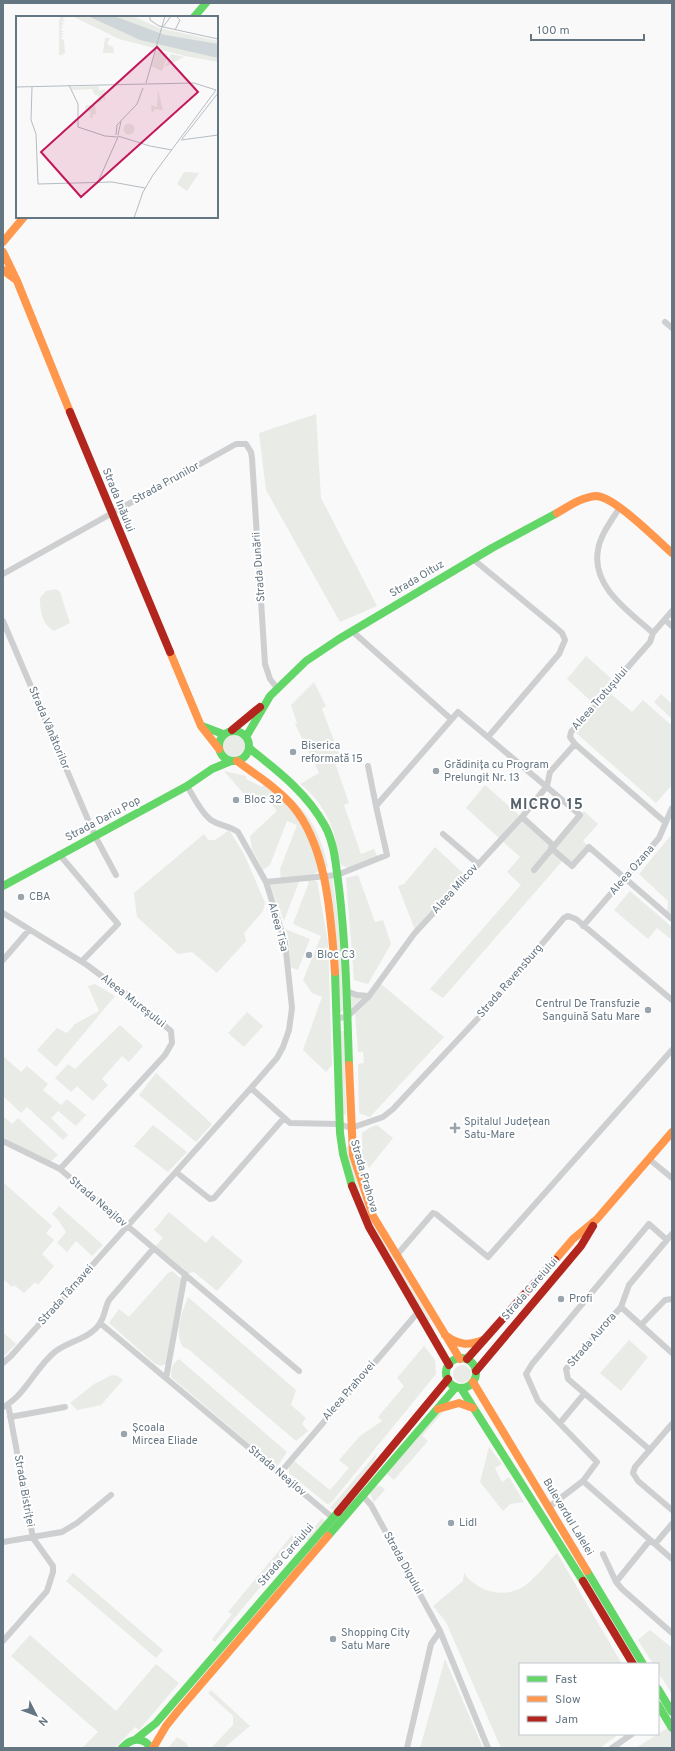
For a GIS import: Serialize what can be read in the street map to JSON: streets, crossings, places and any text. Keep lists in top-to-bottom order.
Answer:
{
  "streets": {
    "street": [
      "Strada Prunilor",
      "Strada Inăului",
      "Strada Dunării",
      "Strada Oituz",
      "Aleea Trotușului",
      "Strada Vânătorilor",
      "Strada Dariu Pop",
      "Aleea Ozana",
      "Aleea Milcov",
      "Aleea Tisa",
      "Strada Ravensburg",
      "Aleea Mureșului",
      "Strada Prahova",
      "Strada Neajlov",
      "Strada Careiului",
      "Strada Târnavei",
      "Strada Aurora",
      "Aleea Prahovei",
      "Strada Bistriței",
      "Bulevardul Lalelei",
      "Strada Digului"
    ]
  },
  "crossings": [
    ["Strada Prunilor", "Strada Inăului"],
    ["Strada Prunilor", "Strada Dunării"],
    ["Strada Inăului", "Strada Oituz"],
    ["Strada Inăului", "Strada Dariu Pop"],
    ["Strada Inăului", "Strada Prahova"],
    ["Strada Dunării", "Strada Oituz"],
    ["Strada Oituz", "Strada Dariu Pop"],
    ["Strada Oituz", "Strada Prahova"],
    ["Aleea Trotușului", "Aleea Milcov"],
    ["Strada Vânătorilor", "Strada Dariu Pop"],
    ["Strada Dariu Pop", "Aleea Tisa"],
    ["Strada Dariu Pop", "Strada Prahova"],
    ["Aleea Ozana", "Strada Ravensburg"],
    ["Aleea Milcov", "Strada Prahova"],
    ["Aleea Tisa", "Strada Neajlov"],
    ["Aleea Tisa", "Strada Târnavei"],
    ["Strada Ravensburg", "Strada Prahova"],
    ["Aleea Mureșului", "Strada Neajlov"],
    ["Strada Prahova", "Strada Careiului"],
    ["Strada Prahova", "Aleea Prahovei"],
    ["Strada Prahova", "Bulevardul Lalelei"],
    ["Strada Neajlov", "Strada Careiului"],
    ["Strada Neajlov", "Strada Târnavei"],
    ["Strada Neajlov", "Aleea Prahovei"],
    ["Strada Careiului", "Bulevardul Lalelei"],
    ["Strada Careiului", "Strada Digului"]
  ],
  "districts": ["MICRO 15"],
  "places": {
    "other": [
      "Biserica reformată 15",
      "Grădinița cu Program Prelungit Nr. 13",
      "Bloc 32",
      "CBA",
      "Bloc C3",
      "Centrul De Transfuzie Sanguină Satu Mare",
      "Profi",
      "Școala Mircea Eliade",
      "Lidl",
      "Shopping City Satu Mare"
    ],
    "health": ["Spitalul Județean Satu-Mare"]
  },
  "legend": ["Fast", "Slow", "Jam"],
  "scale_bar": "100 m",
  "north": "bottom right"
}
